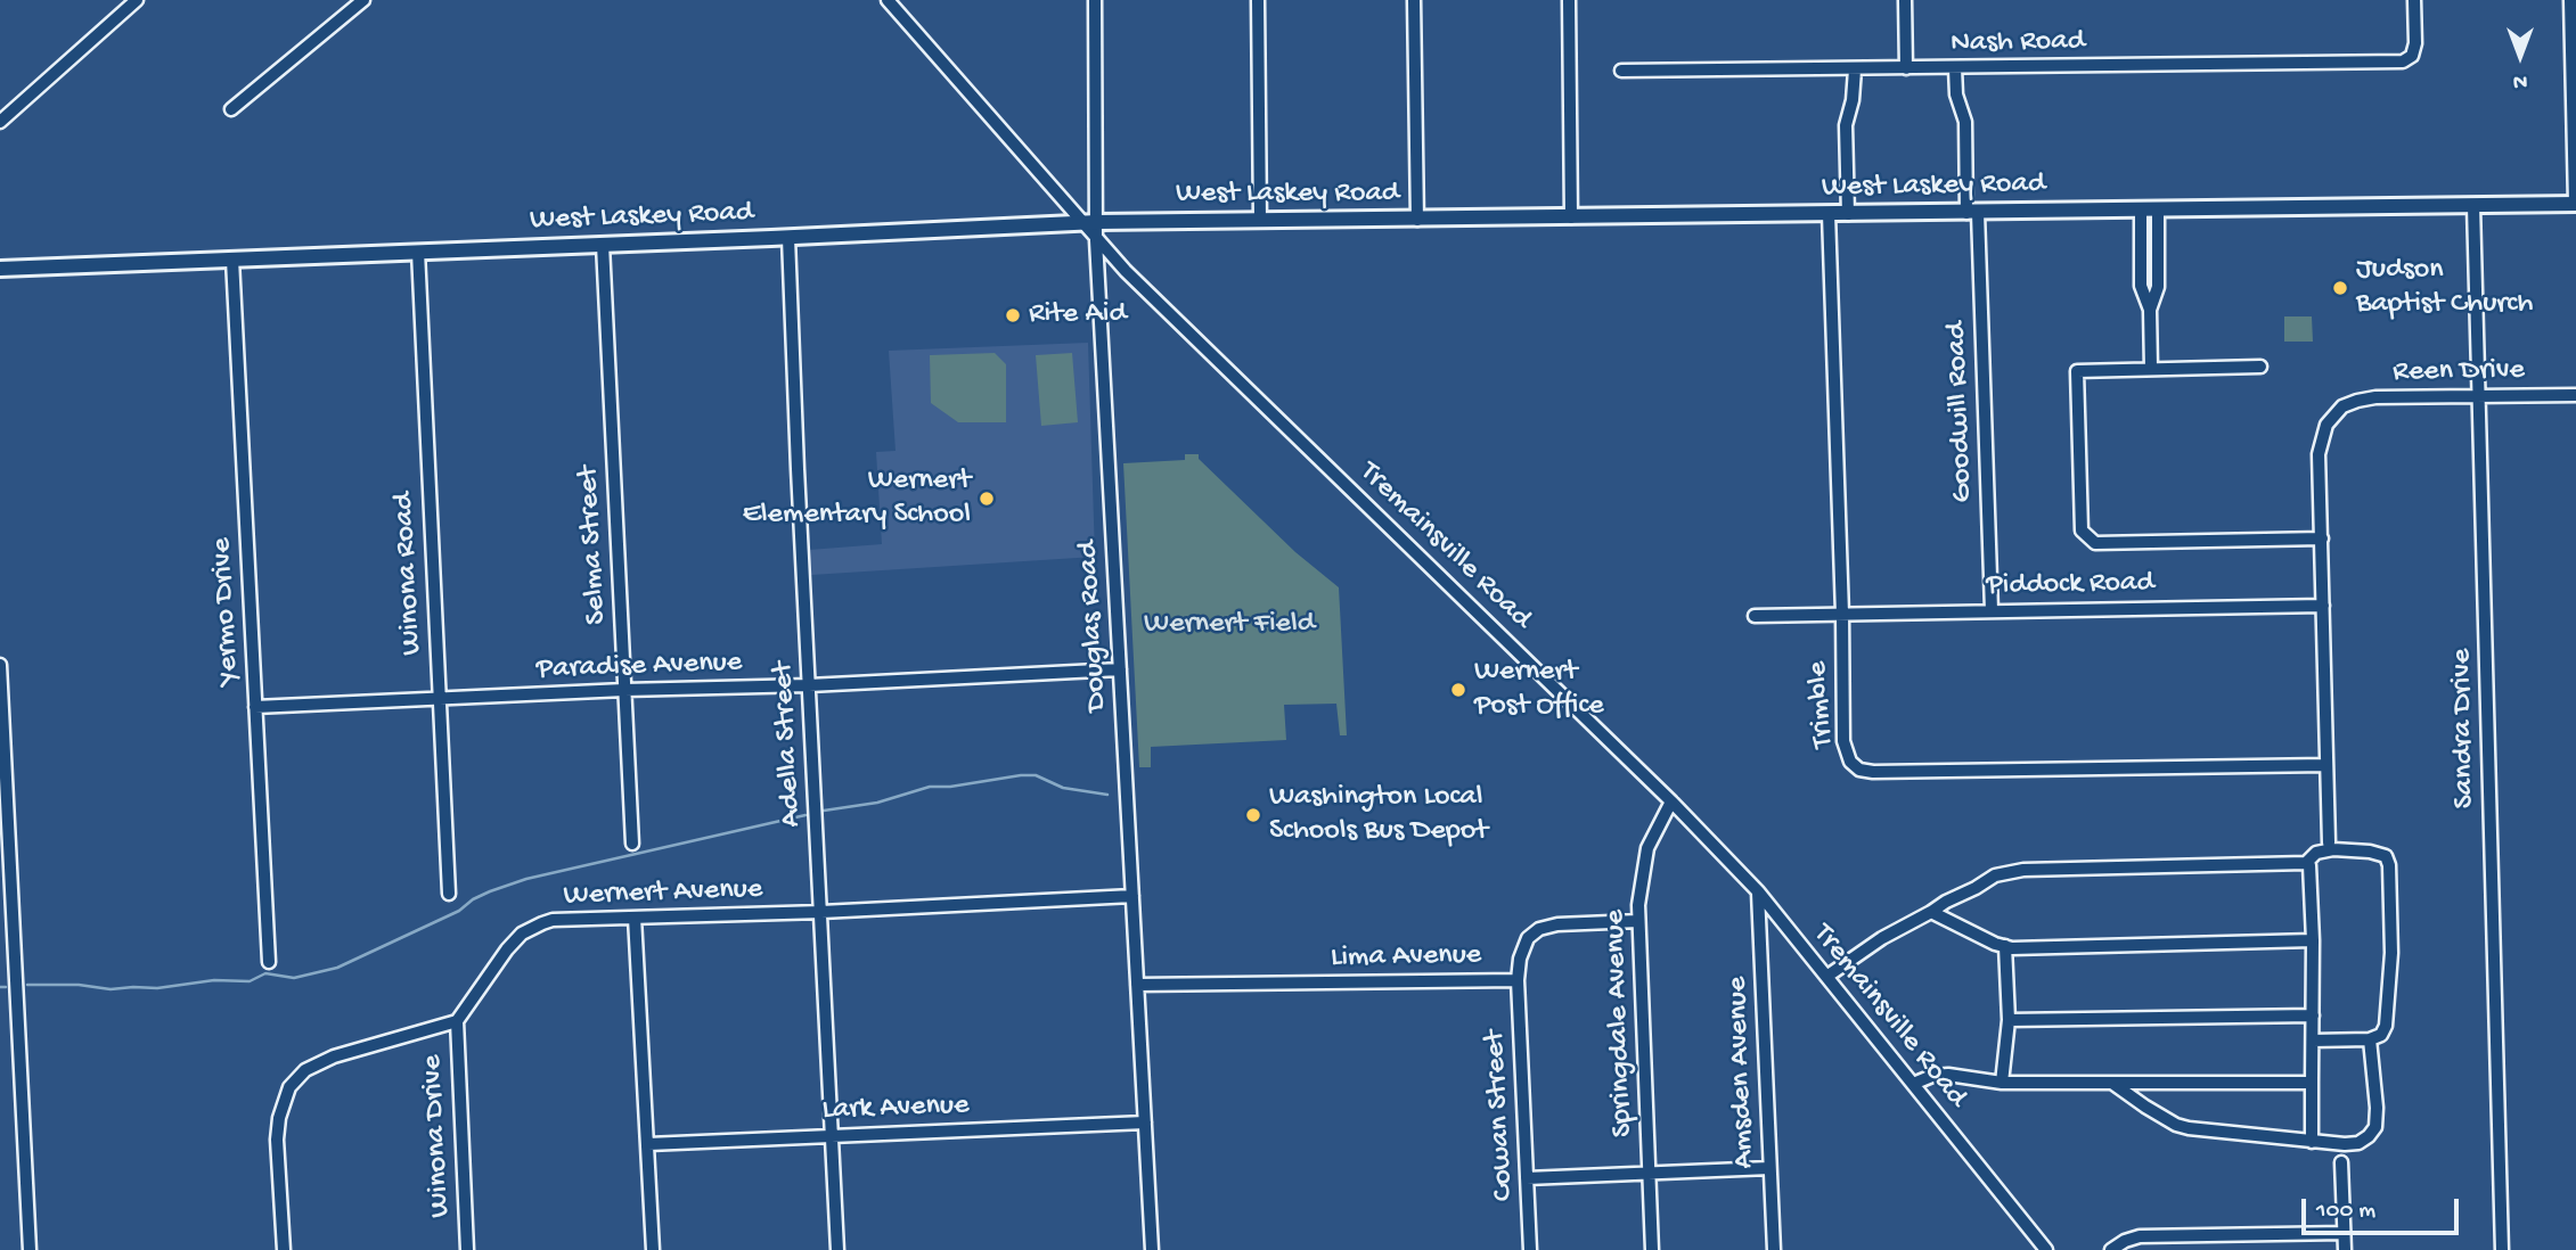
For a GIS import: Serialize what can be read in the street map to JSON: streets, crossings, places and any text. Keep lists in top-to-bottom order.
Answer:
{
  "streets": {
    "main road": ["West Laskey Road"],
    "street": [
      "Nash Road",
      "Reen Drive",
      "Goodwill Road",
      "Selma Street",
      "Tremainsville Road",
      "Winona Road",
      "Piddock Road",
      "Yermo Drive",
      "Douglas Road",
      "Paradise Avenue",
      "Trimble",
      "Sandra Drive",
      "Adella Street",
      "Wernert Avenue",
      "Lima Avenue",
      "Springdale Avenue",
      "Amsden Avenue",
      "Lark Avenue",
      "Cowan Street",
      "Winona Drive"
    ]
  },
  "crossings": [
    ["Nash Road", "Goodwill Road"],
    ["West Laskey Road", "Goodwill Road"],
    ["West Laskey Road", "Selma Street"],
    ["West Laskey Road", "Winona Road"],
    ["West Laskey Road", "Yermo Drive"],
    ["West Laskey Road", "Douglas Road"],
    ["West Laskey Road", "Trimble"],
    ["West Laskey Road", "Sandra Drive"],
    ["West Laskey Road", "Adella Street"],
    ["Reen Drive", "Sandra Drive"],
    ["Goodwill Road", "Piddock Road"],
    ["Selma Street", "Paradise Avenue"],
    ["Tremainsville Road", "Douglas Road"],
    ["Tremainsville Road", "Springdale Avenue"],
    ["Tremainsville Road", "Amsden Avenue"],
    ["Winona Road", "Paradise Avenue"],
    ["Piddock Road", "Trimble"],
    ["Yermo Drive", "Paradise Avenue"],
    ["Douglas Road", "Paradise Avenue"],
    ["Douglas Road", "Wernert Avenue"],
    ["Douglas Road", "Lima Avenue"],
    ["Douglas Road", "Lark Avenue"],
    ["Paradise Avenue", "Adella Street"],
    ["Adella Street", "Wernert Avenue"],
    ["Adella Street", "Lark Avenue"],
    ["Wernert Avenue", "Winona Drive"],
    ["Lima Avenue", "Springdale Avenue"],
    ["Lima Avenue", "Cowan Street"]
  ],
  "parks": ["Wernert Field"],
  "places": [
    "Judson Baptist Church",
    "Rite Aid",
    "Wernert Elementary School",
    "Wernert Post Office",
    "Washington Local Schools Bus Depot"
  ],
  "scale_bar": "100 m",
  "north": "bottom"
}
